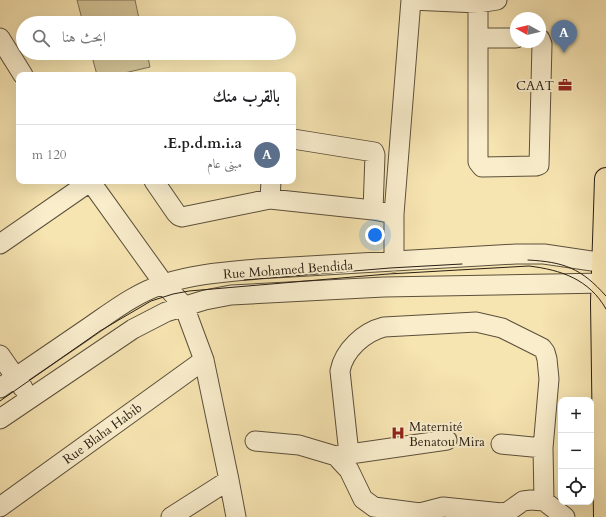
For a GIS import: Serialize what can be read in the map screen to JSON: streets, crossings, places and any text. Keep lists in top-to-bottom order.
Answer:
{
  "streets": {
    "street": ["Rue Mohamed Bendida", "Rue Blaha Habib"]
  },
  "places": {
    "office": ["CAAT"],
    "hospital": ["Maternité Benatou Mira"]
  },
  "north": "left",
  "page": {
    "search": "ابحث هنا",
    "pins": "A",
    "heading": "بالقرب منك",
    "list": [
      {
        "mark": "A",
        "name": "E.p.d.m.i.a.",
        "note": "مبنى عام",
        "value": "120 m"
      }
    ],
    "map_buttons": ["+", "−"]
  }
}
